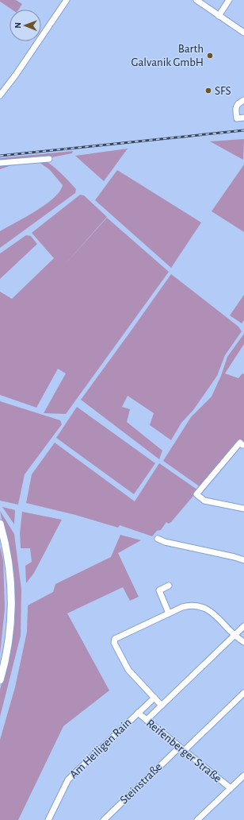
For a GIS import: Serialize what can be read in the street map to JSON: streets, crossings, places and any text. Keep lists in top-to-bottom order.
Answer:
{
  "streets": {
    "street": ["Am Heiligen Rain", "Reifenberger Straße", "Steinstraße"]
  },
  "crossings": [
    ["Am Heiligen Rain", "Reifenberger Straße"],
    ["Reifenberger Straße", "Steinstraße"]
  ],
  "places": ["Barth Galvanik GmbH", "SFS"],
  "north": "left"
}
